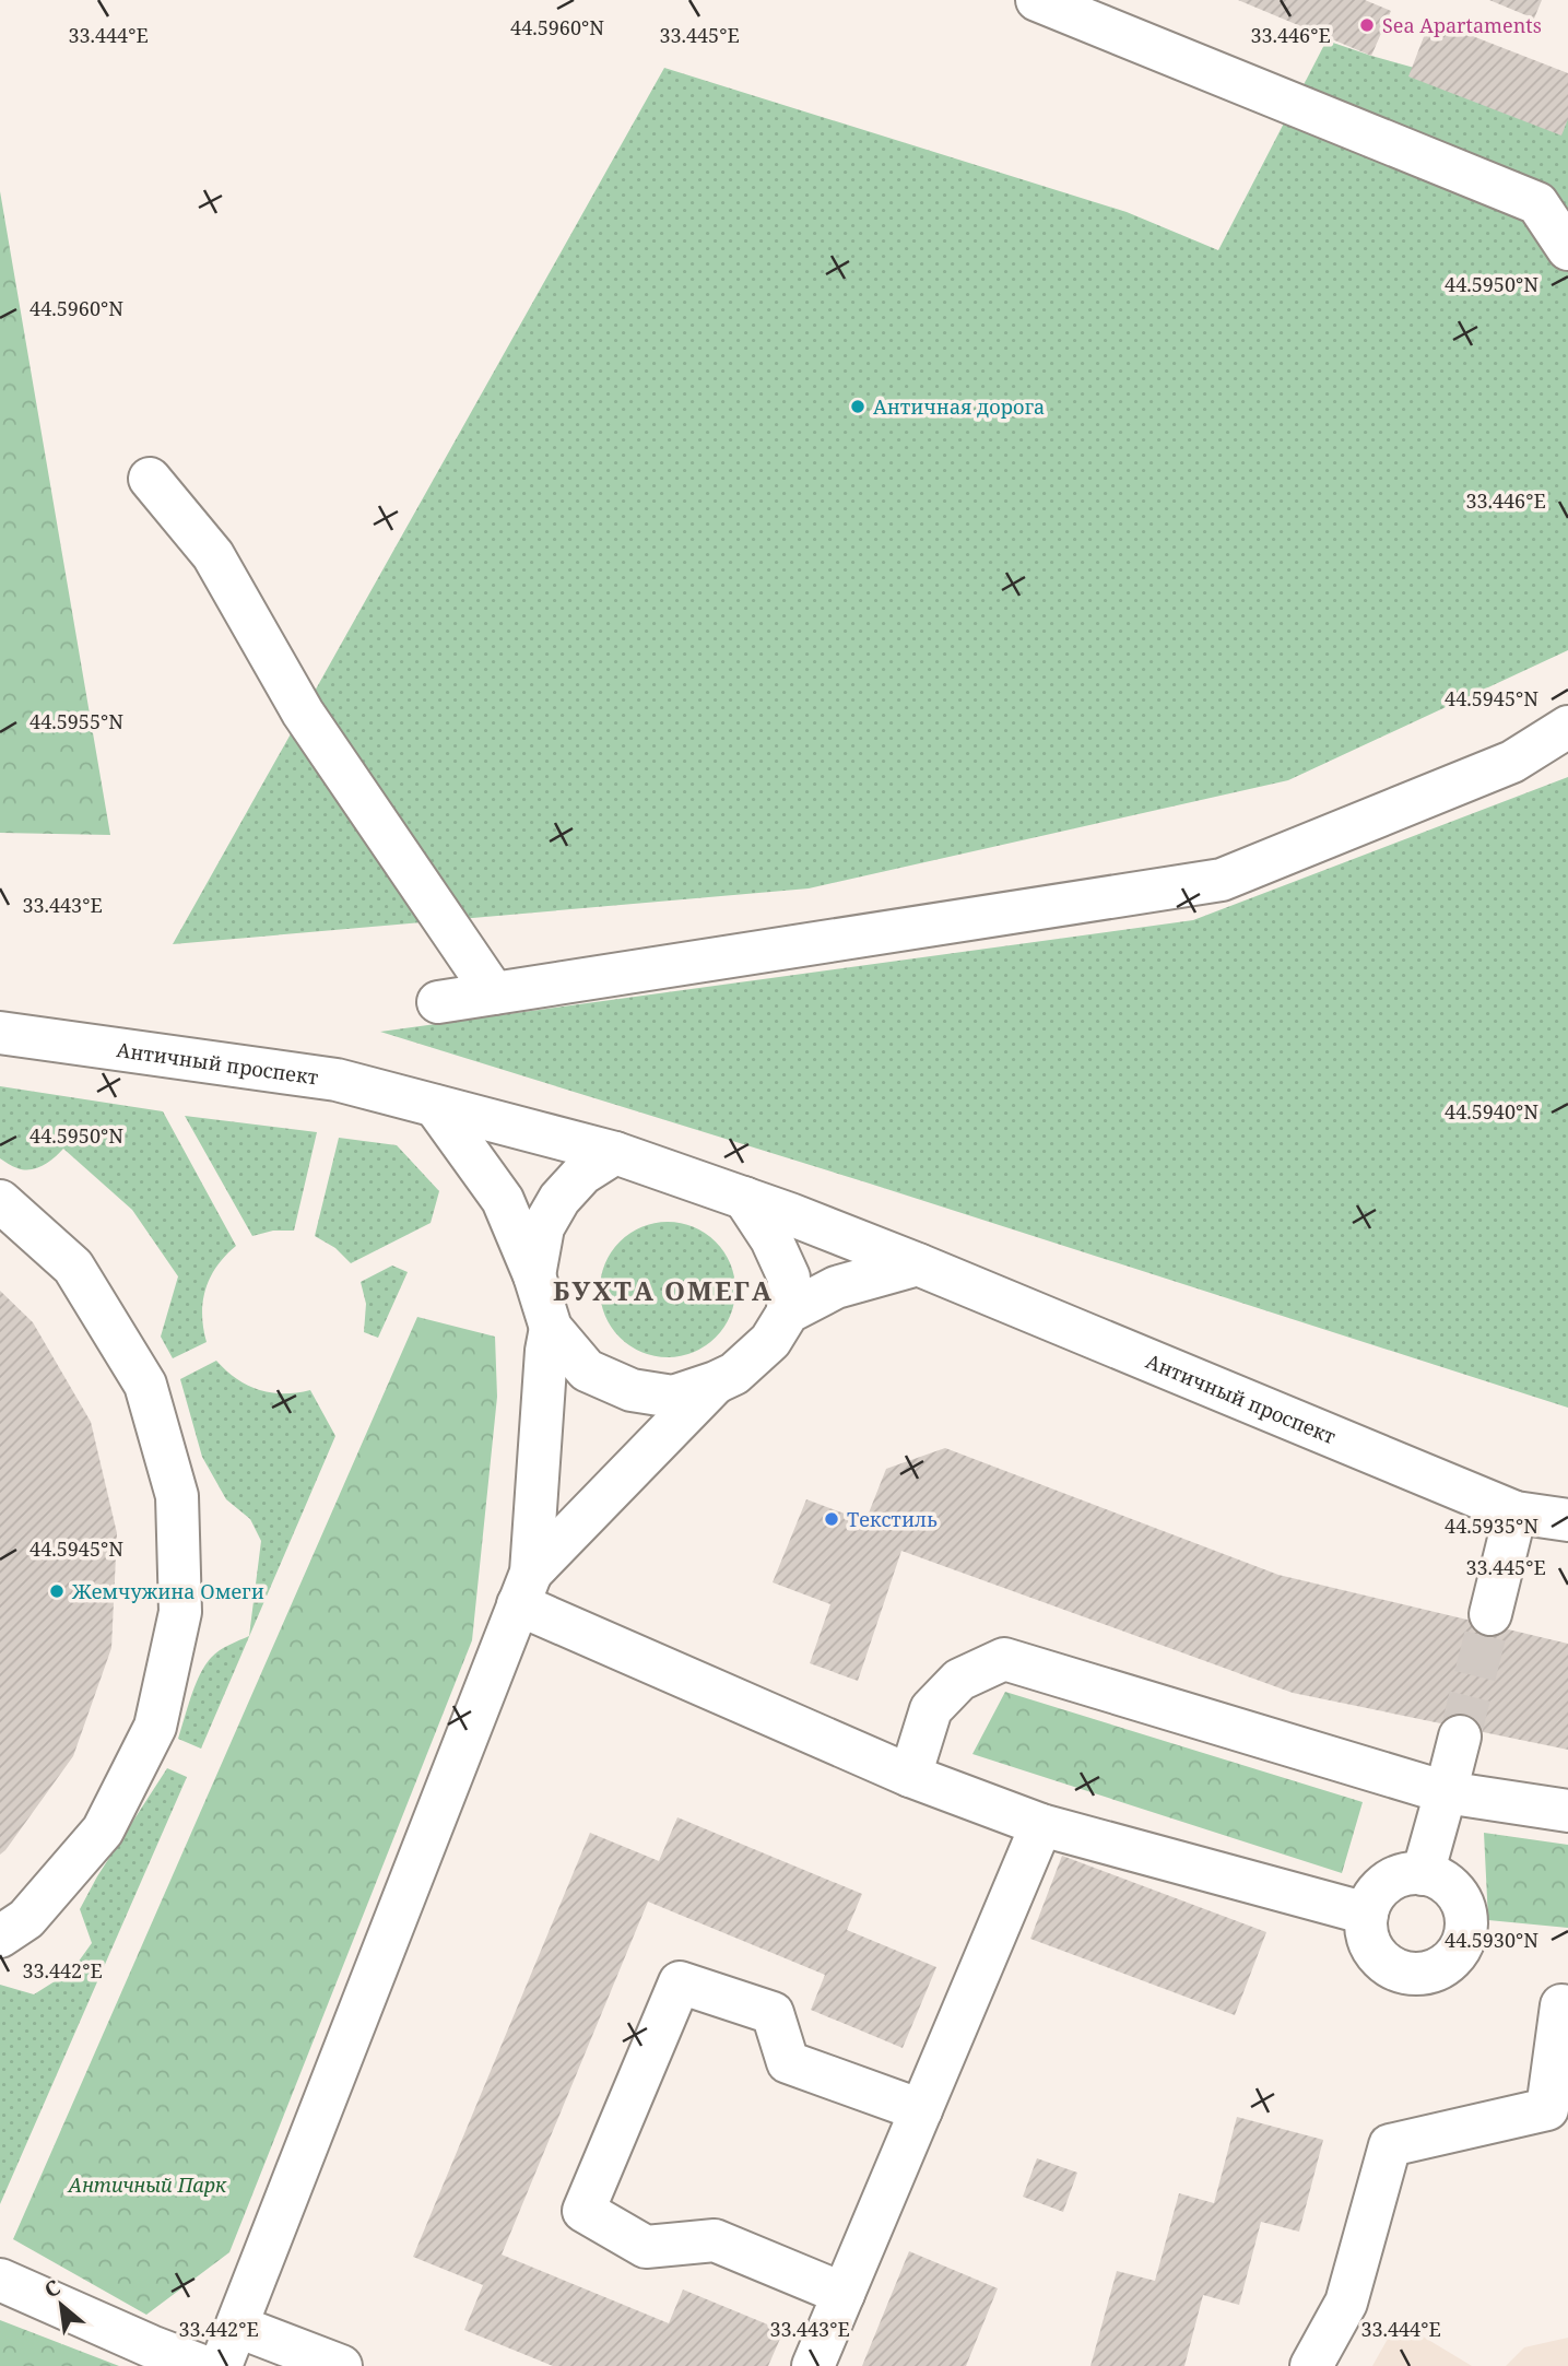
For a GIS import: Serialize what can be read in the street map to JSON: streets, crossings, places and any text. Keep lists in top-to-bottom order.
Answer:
{
  "streets": {
    "street": ["Античный проспект"]
  },
  "districts": ["БУХТА ОМЕГА"],
  "parks": ["Античный Парк"],
  "places": [
    "Sea Apartaments",
    "Античная дорога",
    "Текстиль",
    "Жемчужина Омеги"
  ],
  "north": "top left",
  "coordinates": [
    "44.5960°N",
    "33.444°E",
    "33.445°E",
    "33.446°E",
    "44.5950°N",
    "44.5945°N",
    "44.5955°N",
    "33.443°E",
    "44.5940°N",
    "44.5935°N",
    "44.5930°N",
    "33.442°E"
  ]
}
